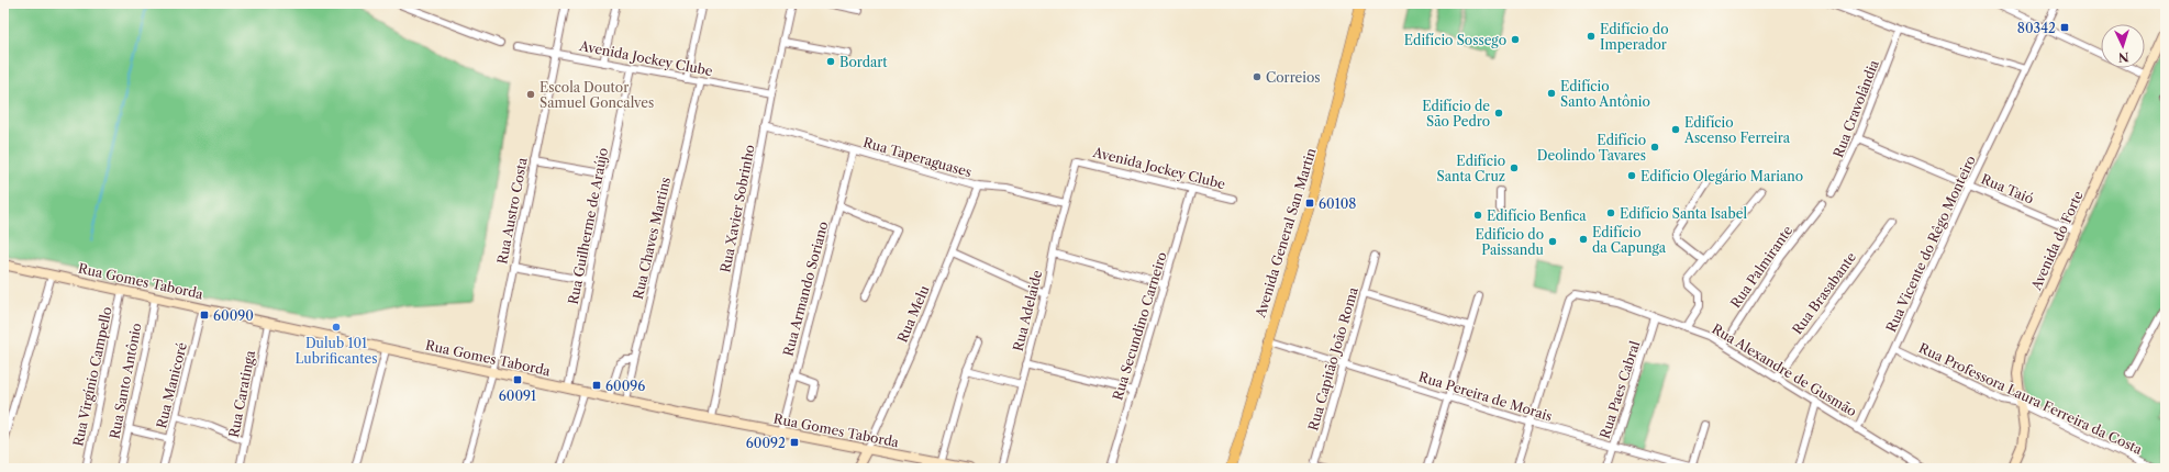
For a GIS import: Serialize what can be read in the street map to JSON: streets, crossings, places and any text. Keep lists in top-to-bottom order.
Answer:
{
  "streets": {
    "main road": ["Avenida General San Martin", "Avenida do Forte", "Rua Gomes Taborda"],
    "street": [
      "Avenida Jockey Clube",
      "Rua Cravolândia",
      "Rua Taperaguases",
      "Rua Taió",
      "Rua Xavier Sobrinho",
      "Rua Austro Costa",
      "Rua Guilherme de Araújo",
      "Rua Chaves Martins",
      "Rua Vicente do Rêgo Monteiro",
      "Rua Palmirante",
      "Rua Armando Soriano",
      "Rua Brasabante",
      "Rua Adelaide",
      "Rua Melu",
      "Rua Secundino Carneiro",
      "Rua Capitão João Roma",
      "Rua Alexandre de Gusmão",
      "Rua Virgínio Campello",
      "Rua Santo Antônio",
      "Rua Manicoré",
      "Rua Paes Cabral",
      "Rua Caratinga",
      "Rua Pereira de Morais",
      "Rua Professora Laura Ferreira da Costa"
    ]
  },
  "crossings": [
    ["Avenida Jockey Clube", "Rua Xavier Sobrinho"],
    ["Avenida Jockey Clube", "Rua Austro Costa"],
    ["Avenida Jockey Clube", "Rua Guilherme de Araújo"],
    ["Avenida Jockey Clube", "Rua Chaves Martins"],
    ["Avenida Jockey Clube", "Rua Adelaide"],
    ["Avenida Jockey Clube", "Rua Secundino Carneiro"],
    ["Rua Cravolândia", "Rua Taió"],
    ["Rua Taperaguases", "Rua Xavier Sobrinho"],
    ["Rua Taperaguases", "Rua Armando Soriano"],
    ["Rua Taperaguases", "Rua Adelaide"],
    ["Rua Taperaguases", "Rua Melu"],
    ["Rua Taió", "Avenida do Forte"],
    ["Rua Taió", "Rua Vicente do Rêgo Monteiro"],
    ["Rua Xavier Sobrinho", "Rua Gomes Taborda"],
    ["Rua Austro Costa", "Rua Gomes Taborda"],
    ["Rua Guilherme de Araújo", "Rua Gomes Taborda"],
    ["Avenida General San Martin", "Rua Pereira de Morais"],
    ["Rua Chaves Martins", "Rua Gomes Taborda"],
    ["Avenida do Forte", "Rua Professora Laura Ferreira da Costa"],
    ["Rua Vicente do Rêgo Monteiro", "Rua Alexandre de Gusmão"],
    ["Rua Vicente do Rêgo Monteiro", "Rua Professora Laura Ferreira da Costa"],
    ["Rua Palmirante", "Rua Alexandre de Gusmão"],
    ["Rua Gomes Taborda", "Rua Armando Soriano"],
    ["Rua Gomes Taborda", "Rua Melu"],
    ["Rua Gomes Taborda", "Rua Virgínio Campello"],
    ["Rua Gomes Taborda", "Rua Santo Antônio"],
    ["Rua Gomes Taborda", "Rua Manicoré"],
    ["Rua Gomes Taborda", "Rua Caratinga"],
    ["Rua Brasabante", "Rua Alexandre de Gusmão"],
    ["Rua Capitão João Roma", "Rua Pereira de Morais"],
    ["Rua Alexandre de Gusmão", "Rua Paes Cabral"],
    ["Rua Alexandre de Gusmão", "Rua Pereira de Morais"],
    ["Rua Paes Cabral", "Rua Pereira de Morais"]
  ],
  "places": {
    "transit": [
      "80342",
      "60108",
      "60090",
      "60091",
      "60096",
      "60092"
    ],
    "other": [
      "Edifício do Imperador",
      "Edifício Sossego",
      "Bordart",
      "Correios",
      "Edifício Santo Antônio",
      "Escola Doutor Samuel Goncalves",
      "Edifício de São Pedro",
      "Edifício Ascenso Ferreira",
      "Edifício Deolindo Tavares",
      "Edifício Santa Cruz",
      "Edifício Olegário Mariano",
      "Edifício Santa Isabel",
      "Edifício Benfica",
      "Edifício da Capunga",
      "Edifício do Paissandu",
      "Dulub 101 Lubrificantes"
    ]
  },
  "north": "bottom"
}
